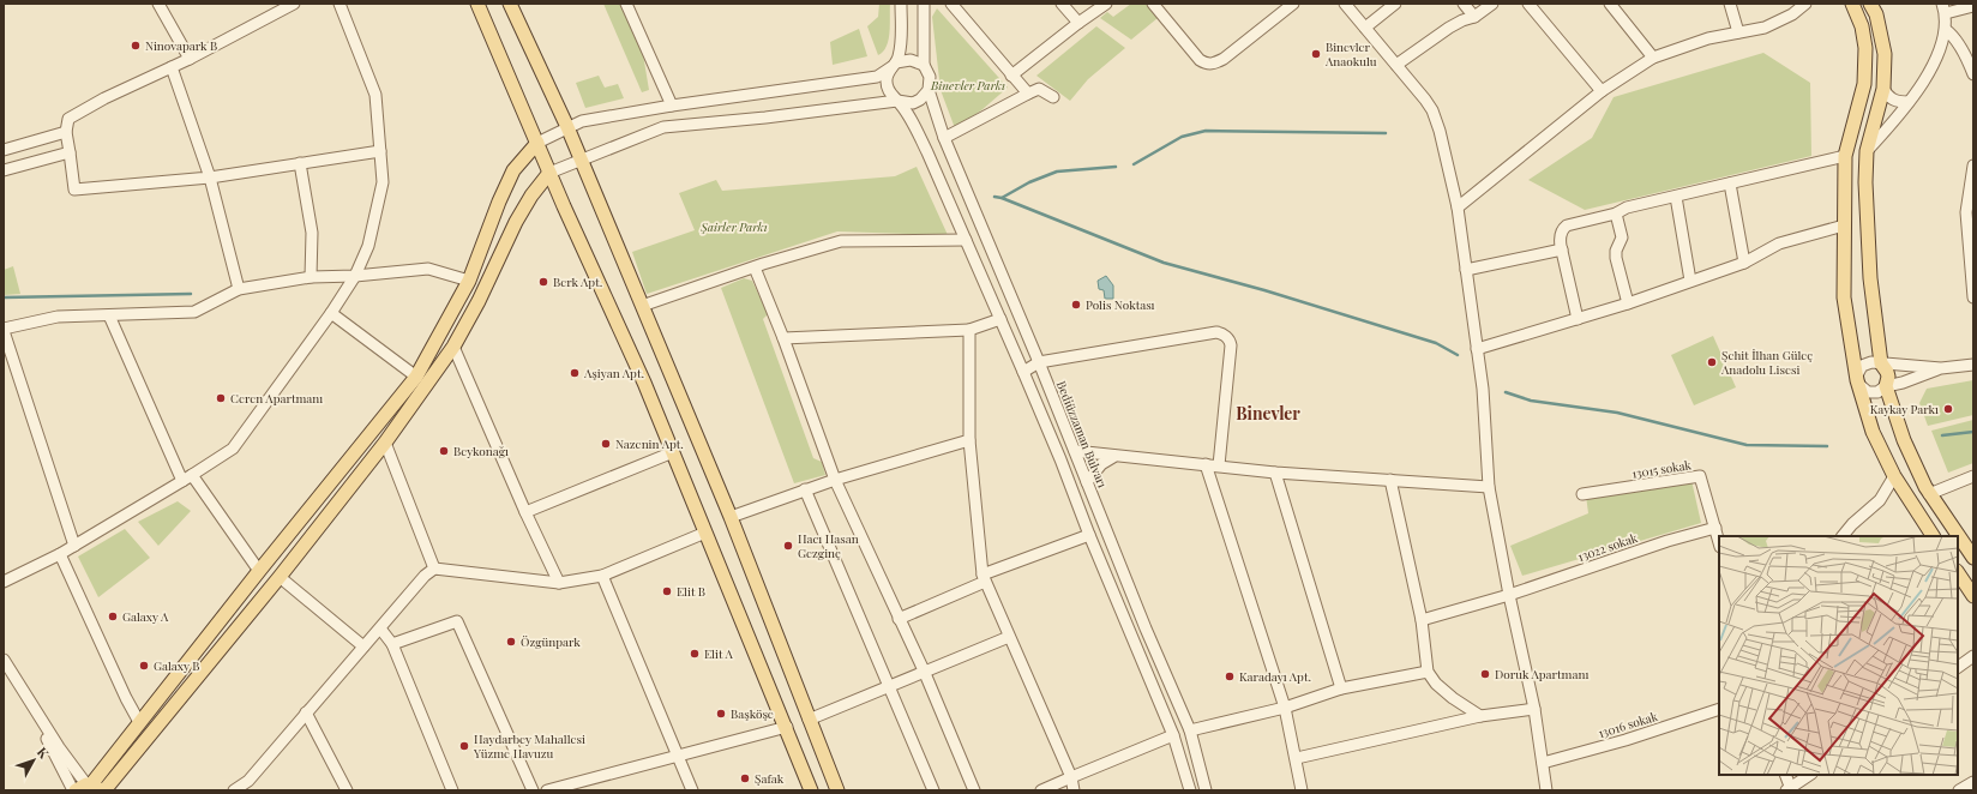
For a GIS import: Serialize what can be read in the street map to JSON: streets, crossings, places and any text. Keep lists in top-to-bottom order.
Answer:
{
  "streets": {
    "street": [
      "Bediüzzaman Bulvarı",
      "13015 sokak",
      "13022 sokak",
      "13016 sokak"
    ]
  },
  "crossings": [
    ["13015 sokak", "13022 sokak"]
  ],
  "districts": ["Binevler"],
  "parks": ["Binevler Parkı", "Şairler Parkı"],
  "places": [
    "Ninovapark B",
    "Binevler Anaokulu",
    "Berk Apt.",
    "Polis Noktası",
    "Şehit İlhan Güleç Anadolu Lisesi",
    "Aşiyan Apt.",
    "Ceren Apartmanı",
    "Kaykay Parkı",
    "Nazenin Apt.",
    "Beykonağı",
    "Hacı Hasan Gezginç",
    "Elit B",
    "Galaxy A",
    "Özgünpark",
    "Elit A",
    "Galaxy B",
    "Doruk Apartmanı",
    "Karadayı Apt.",
    "Başköşe",
    "Haydarbey Mahallesi Yüzme Havuzu",
    "Şafak"
  ],
  "north": "top right"
}
